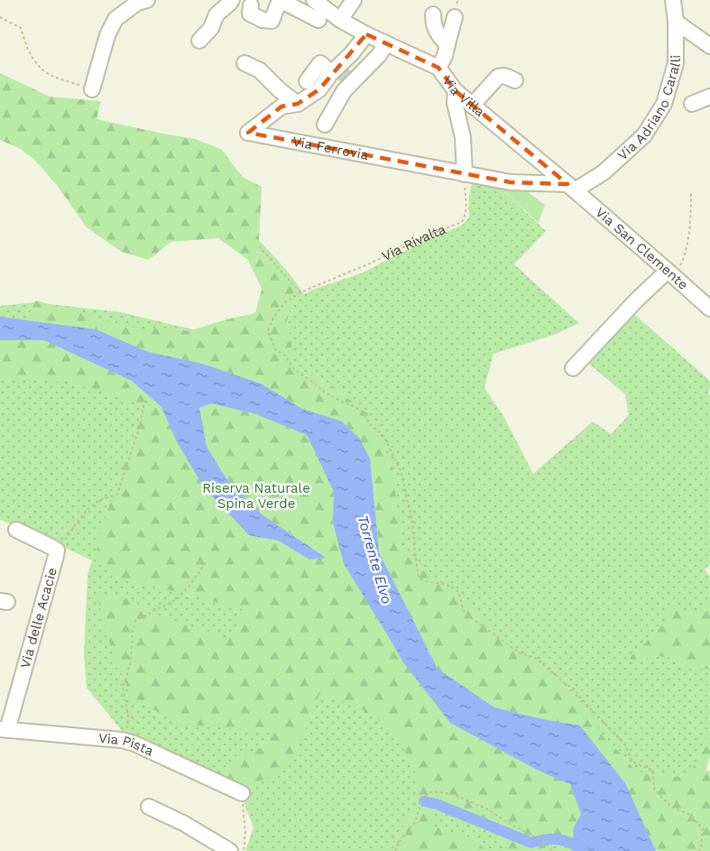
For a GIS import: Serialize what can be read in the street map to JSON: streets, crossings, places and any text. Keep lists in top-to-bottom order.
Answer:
{
  "streets": {
    "street": [
      "Via Villa",
      "Via Adriano Caralli",
      "Via Ferrovia",
      "Via San Clemente",
      "Via delle Acacie",
      "Via Pista"
    ],
    "path": ["Via Rivalta"]
  },
  "crossings": [
    ["Via Villa", "Via Adriano Caralli"],
    ["Via Villa", "Via Ferrovia"],
    ["Via Villa", "Via San Clemente"],
    ["Via Adriano Caralli", "Via Ferrovia"],
    ["Via Adriano Caralli", "Via San Clemente"],
    ["Via Ferrovia", "Via Rivalta"],
    ["Via Ferrovia", "Via San Clemente"],
    ["Via delle Acacie", "Via Pista"]
  ],
  "water": ["Torrente Elvo"],
  "parks": ["Riserva Naturale Spina Verde"]
}
